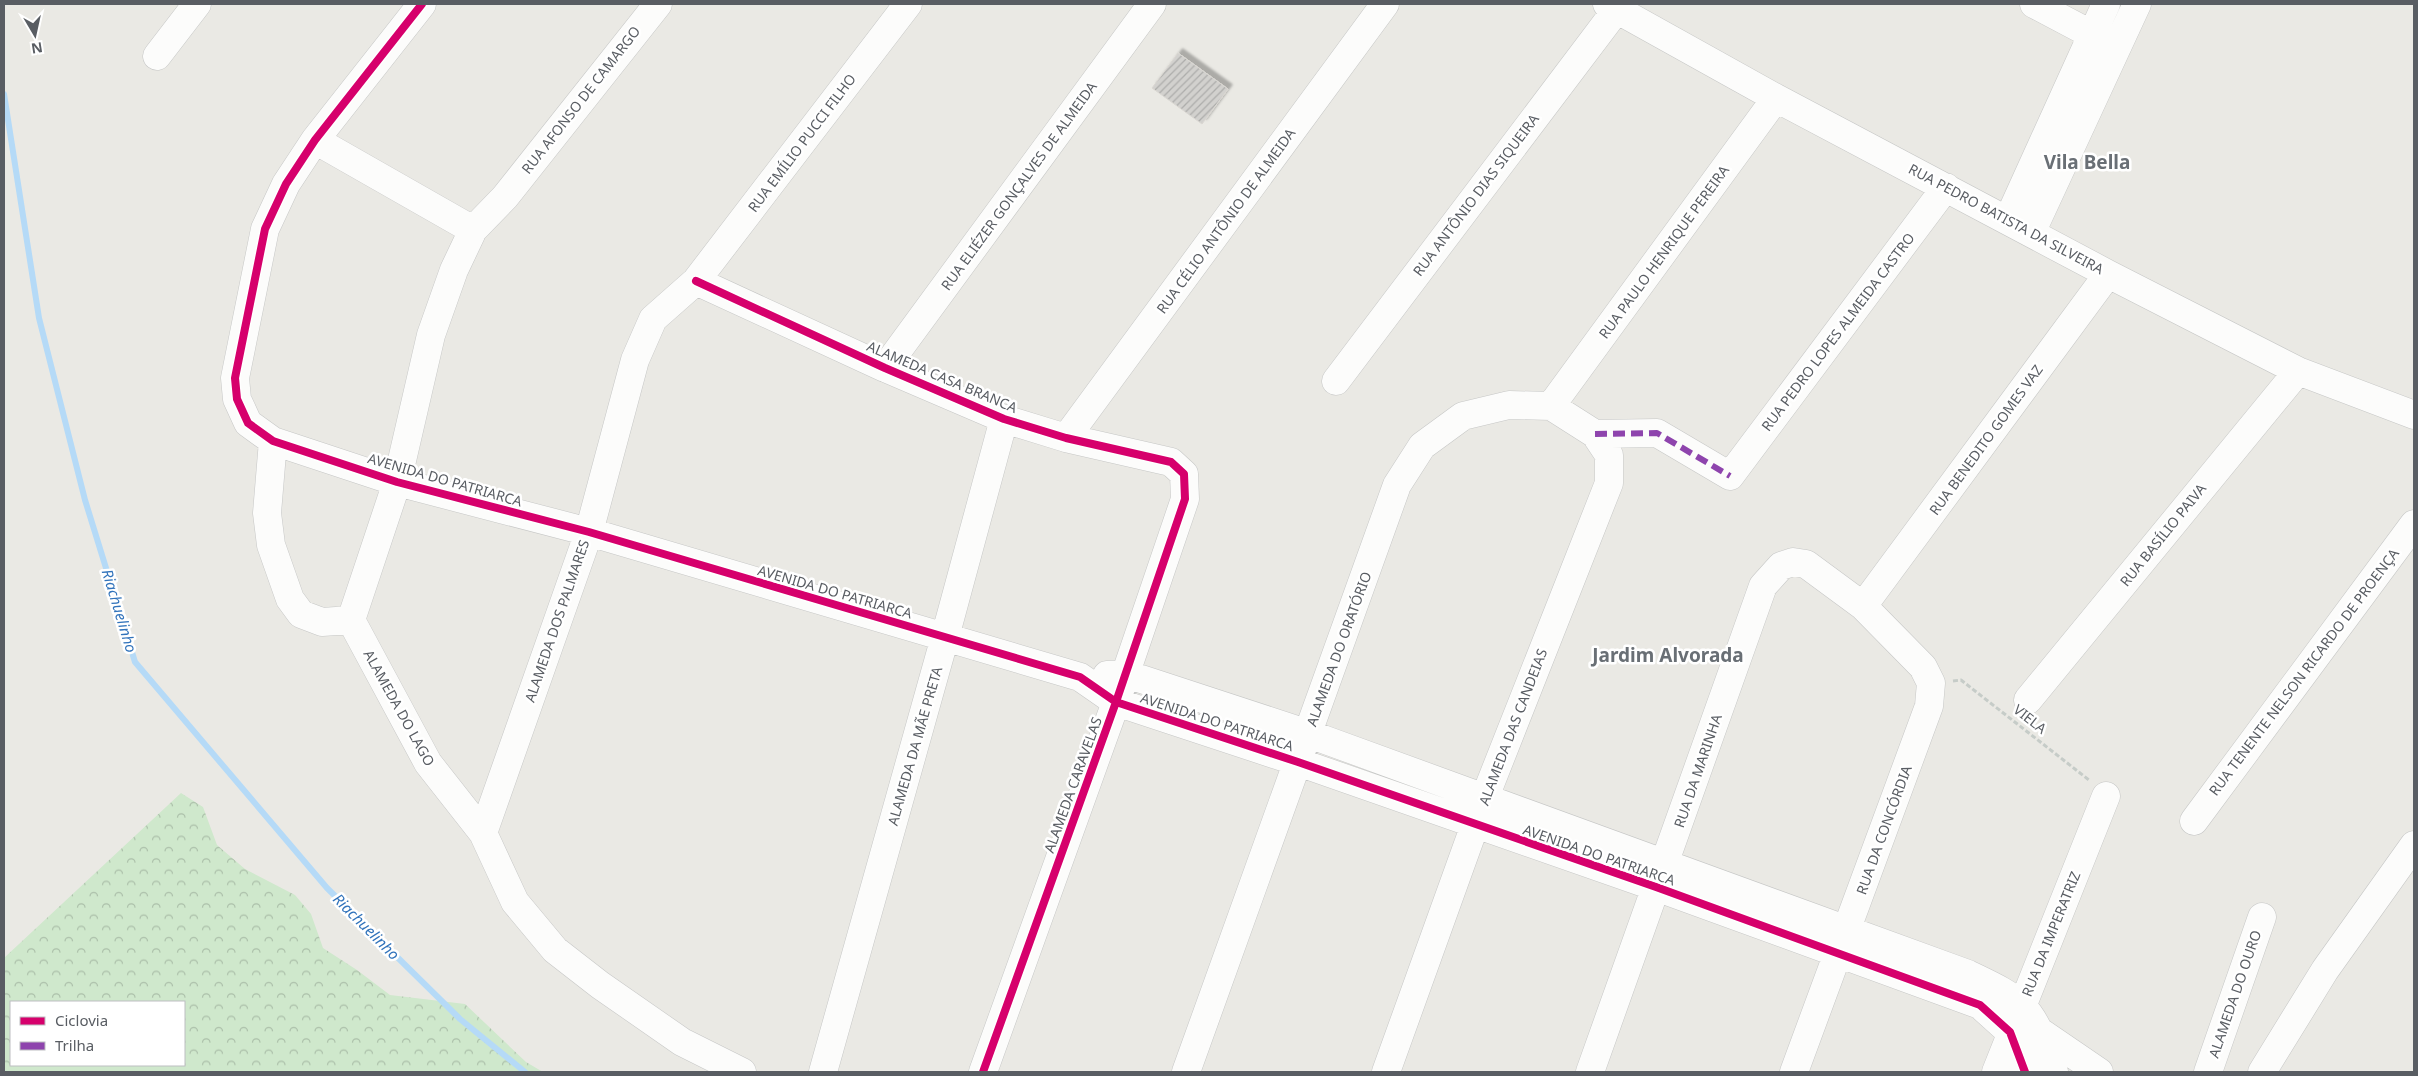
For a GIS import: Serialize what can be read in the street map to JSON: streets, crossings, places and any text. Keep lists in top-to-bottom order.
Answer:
{
  "streets": {
    "street": [
      "RUA AFONSO DE CAMARGO",
      "RUA EMÍLIO PUCCI FILHO",
      "RUA ELIÉZER GONÇALVES DE ALMEIDA",
      "RUA ANTÔNIO DIAS SIQUEIRA",
      "RUA PEDRO BATISTA DA SILVEIRA",
      "RUA CÉLIO ANTÔNIO DE ALMEIDA",
      "RUA PAULO HENRIQUE PEREIRA",
      "RUA PEDRO LOPES ALMEIDA CASTRO",
      "ALAMEDA CASA BRANCA",
      "RUA BENEDITO GOMES VAZ",
      "AVENIDA DO PATRIARCA",
      "RUA BASÍLIO PAIVA",
      "ALAMEDA DOS PALMARES",
      "ALAMEDA DO ORATÓRIO",
      "RUA TENENTE NELSON RICARDO DE PROENÇA",
      "ALAMEDA DO LAGO",
      "ALAMEDA DAS CANDEIAS",
      "ALAMEDA DA MÃE PRETA",
      "RUA DA MARINHA",
      "ALAMEDA CARAVELAS",
      "RUA DA CONCÓRDIA",
      "RUA DA IMPERATRIZ",
      "ALAMEDA DO OURO"
    ],
    "path": ["VIELA"]
  },
  "crossings": [
    ["RUA AFONSO DE CAMARGO", "AVENIDA DO PATRIARCA"],
    ["RUA AFONSO DE CAMARGO", "ALAMEDA DO LAGO"],
    ["RUA EMÍLIO PUCCI FILHO", "ALAMEDA CASA BRANCA"],
    ["RUA EMÍLIO PUCCI FILHO", "ALAMEDA DOS PALMARES"],
    ["RUA ELIÉZER GONÇALVES DE ALMEIDA", "ALAMEDA CASA BRANCA"],
    ["RUA ANTÔNIO DIAS SIQUEIRA", "RUA PEDRO BATISTA DA SILVEIRA"],
    ["RUA PEDRO BATISTA DA SILVEIRA", "RUA PAULO HENRIQUE PEREIRA"],
    ["RUA PEDRO BATISTA DA SILVEIRA", "RUA PEDRO LOPES ALMEIDA CASTRO"],
    ["RUA PEDRO BATISTA DA SILVEIRA", "RUA BENEDITO GOMES VAZ"],
    ["RUA PEDRO BATISTA DA SILVEIRA", "RUA BASÍLIO PAIVA"],
    ["RUA CÉLIO ANTÔNIO DE ALMEIDA", "ALAMEDA CASA BRANCA"],
    ["RUA PAULO HENRIQUE PEREIRA", "ALAMEDA DO ORATÓRIO"],
    ["RUA PAULO HENRIQUE PEREIRA", "ALAMEDA DAS CANDEIAS"],
    ["RUA PEDRO LOPES ALMEIDA CASTRO", "ALAMEDA DAS CANDEIAS"],
    ["ALAMEDA CASA BRANCA", "ALAMEDA DOS PALMARES"],
    ["ALAMEDA CASA BRANCA", "ALAMEDA DA MÃE PRETA"],
    ["ALAMEDA CASA BRANCA", "ALAMEDA CARAVELAS"],
    ["RUA BENEDITO GOMES VAZ", "RUA DA MARINHA"],
    ["AVENIDA DO PATRIARCA", "ALAMEDA DOS PALMARES"],
    ["AVENIDA DO PATRIARCA", "ALAMEDA DO ORATÓRIO"],
    ["AVENIDA DO PATRIARCA", "ALAMEDA DAS CANDEIAS"],
    ["AVENIDA DO PATRIARCA", "ALAMEDA DA MÃE PRETA"],
    ["AVENIDA DO PATRIARCA", "RUA DA MARINHA"],
    ["AVENIDA DO PATRIARCA", "ALAMEDA CARAVELAS"],
    ["AVENIDA DO PATRIARCA", "RUA DA CONCÓRDIA"],
    ["AVENIDA DO PATRIARCA", "RUA DA IMPERATRIZ"],
    ["ALAMEDA DOS PALMARES", "ALAMEDA DO LAGO"],
    ["ALAMEDA DO ORATÓRIO", "ALAMEDA DAS CANDEIAS"],
    ["VIELA", "RUA DA CONCÓRDIA"],
    ["VIELA", "RUA DA IMPERATRIZ"]
  ],
  "districts": ["Vila Bella", "Jardim Alvorada"],
  "water": ["Riachuelinho"],
  "legend": ["Ciclovia", "Trilha"],
  "north": "bottom"
}
